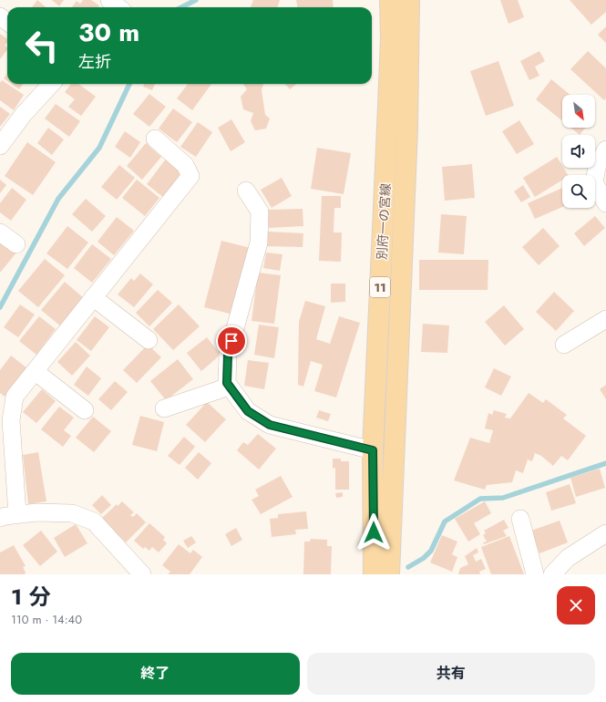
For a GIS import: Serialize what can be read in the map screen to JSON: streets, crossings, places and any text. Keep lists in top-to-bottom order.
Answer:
{
  "streets": {
    "main road": ["別府一の宮線", "11"]
  },
  "north": "bottom right",
  "page": {
    "turn": ["30 m", "左折"],
    "heading": ["1 分", "110 m · 14:40"],
    "buttons": ["終了", "共有"]
  }
}
